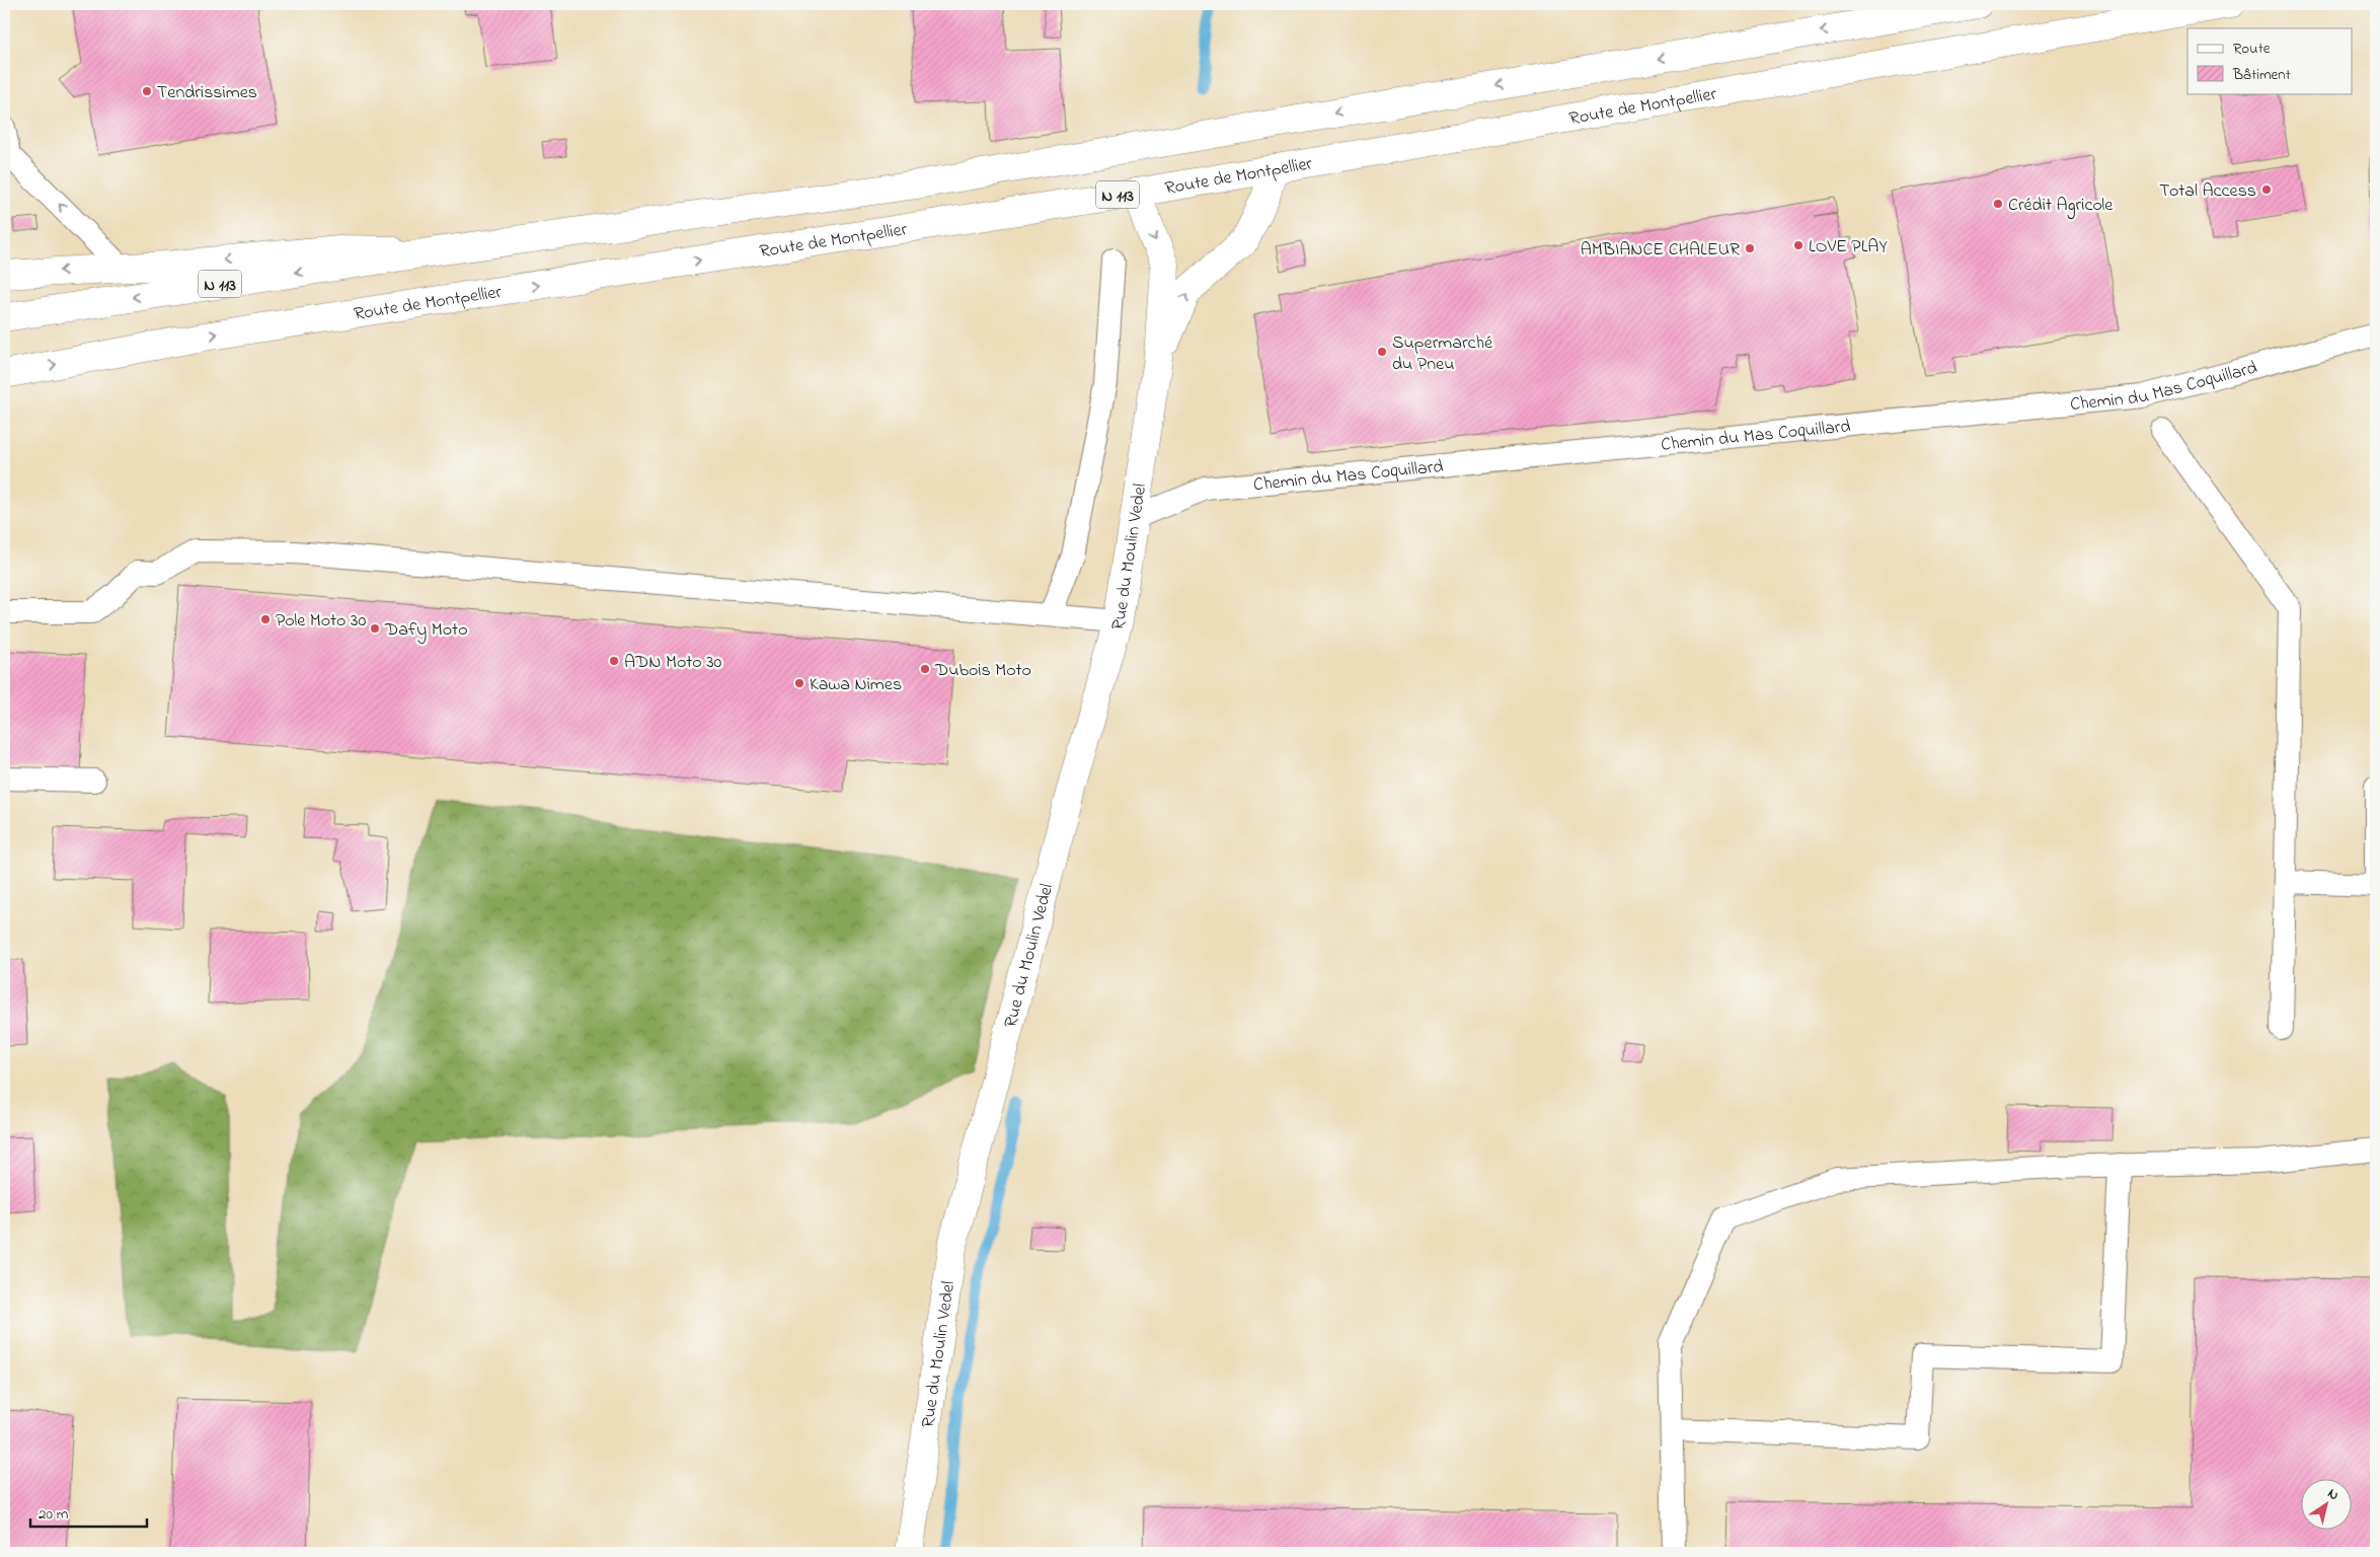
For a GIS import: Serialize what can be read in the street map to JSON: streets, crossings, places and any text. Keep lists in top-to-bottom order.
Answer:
{
  "streets": {
    "main road": ["Route de Montpellier", "N 113", "Rue du Moulin Vedel"],
    "lane": ["Chemin du Mas Coquillard"]
  },
  "crossings": [
    ["Route de Montpellier", "Rue du Moulin Vedel"],
    ["Chemin du Mas Coquillard", "Rue du Moulin Vedel"]
  ],
  "places": [
    "Tendrissimes",
    "Total Access",
    "Crédit Agricole",
    "LOVE PLAY",
    "AMBIANCE CHALEUR",
    "Supermarché du Pneu",
    "Pole Moto 30",
    "Dafy Moto",
    "ADN Moto 30",
    "Dubois Moto",
    "Kawa Nimes"
  ],
  "legend": ["Route", "Bâtiment"],
  "scale_bar": "20 m",
  "north": "top right"
}
